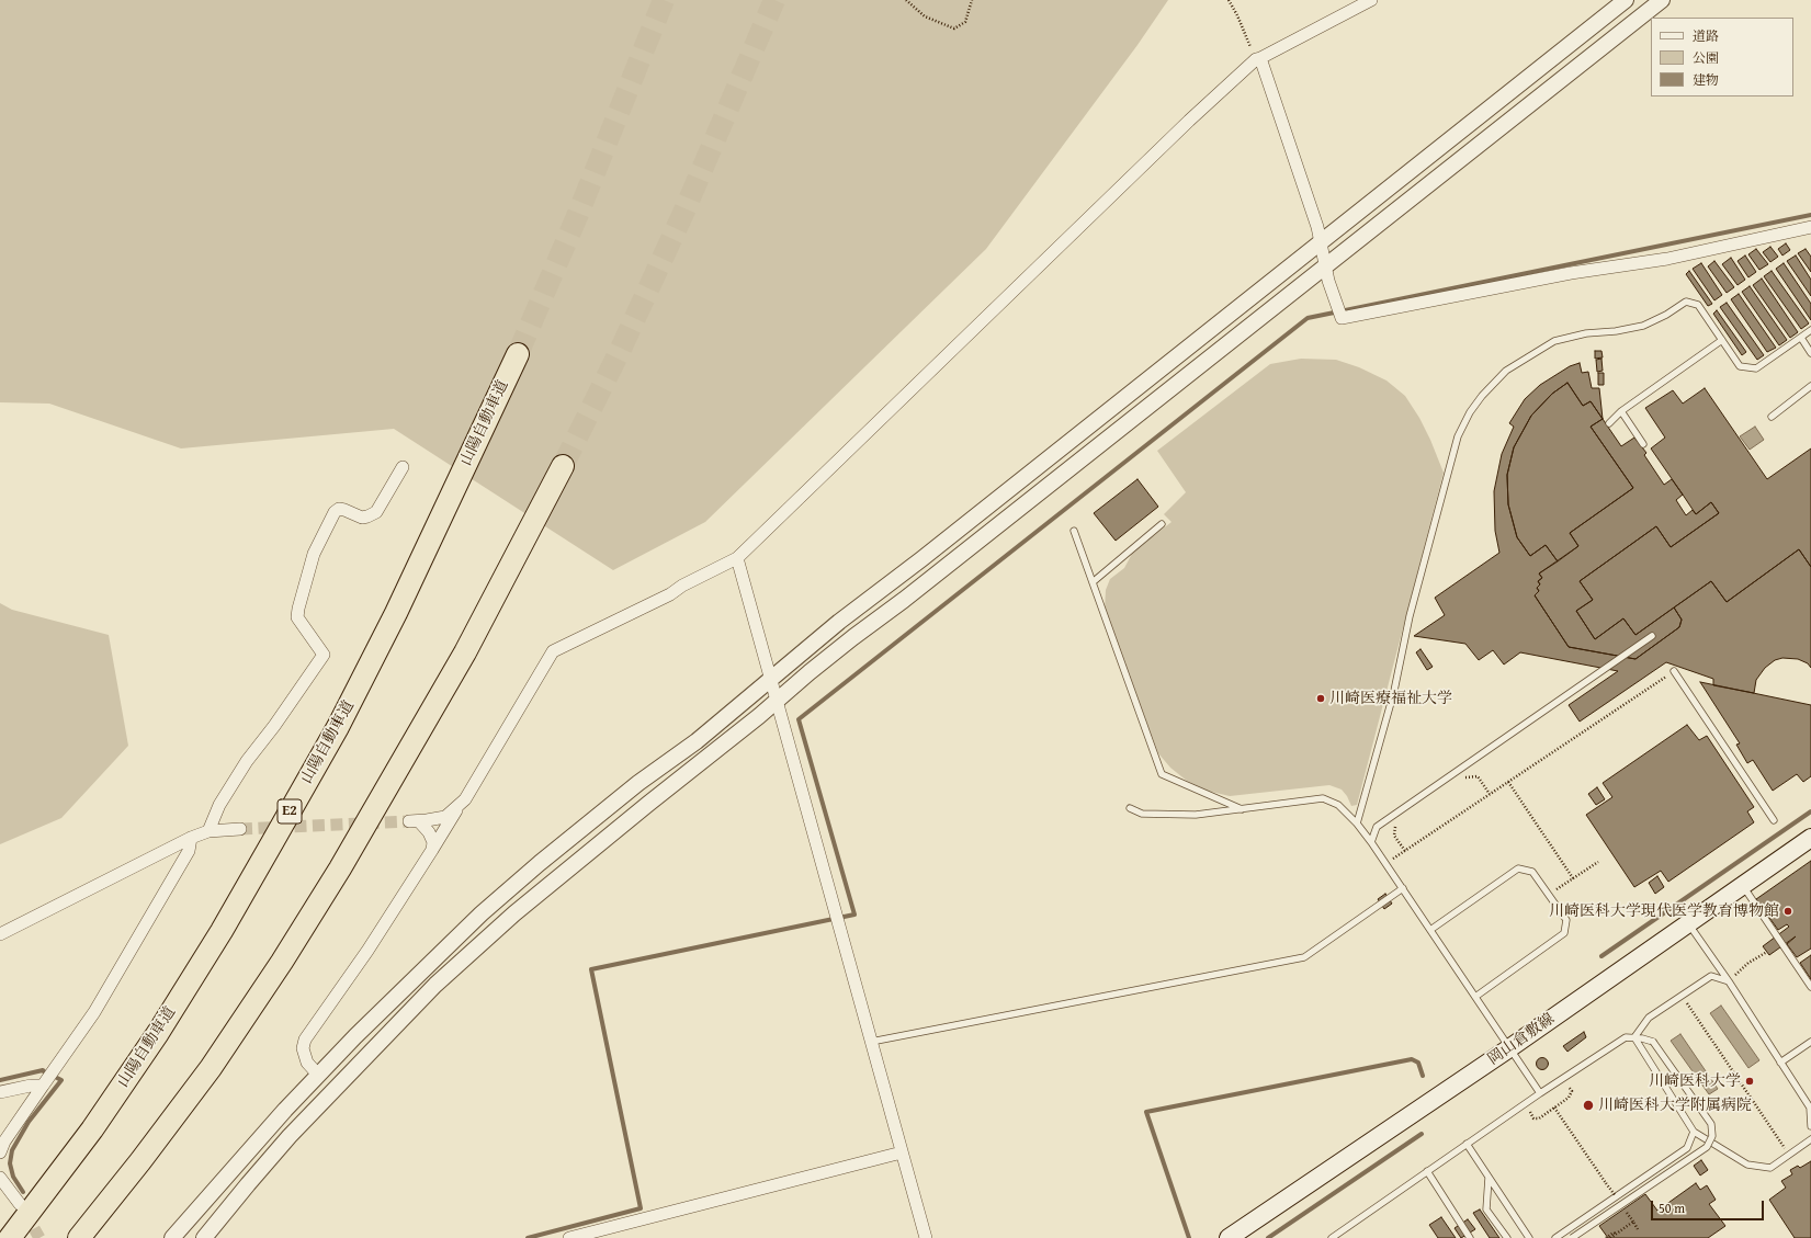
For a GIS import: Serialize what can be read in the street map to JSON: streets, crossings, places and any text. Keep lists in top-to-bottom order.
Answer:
{
  "streets": {
    "highway": ["山陽自動車道", "E2"],
    "main road": ["岡山倉敷線"]
  },
  "places": [
    "川崎医療福祉大学",
    "川崎医科大学現代医学教育博物館",
    "川崎医科大学",
    "川崎医科大学附属病院"
  ],
  "legend": ["道路", "公園", "建物"],
  "scale_bar": "50 m"
}
